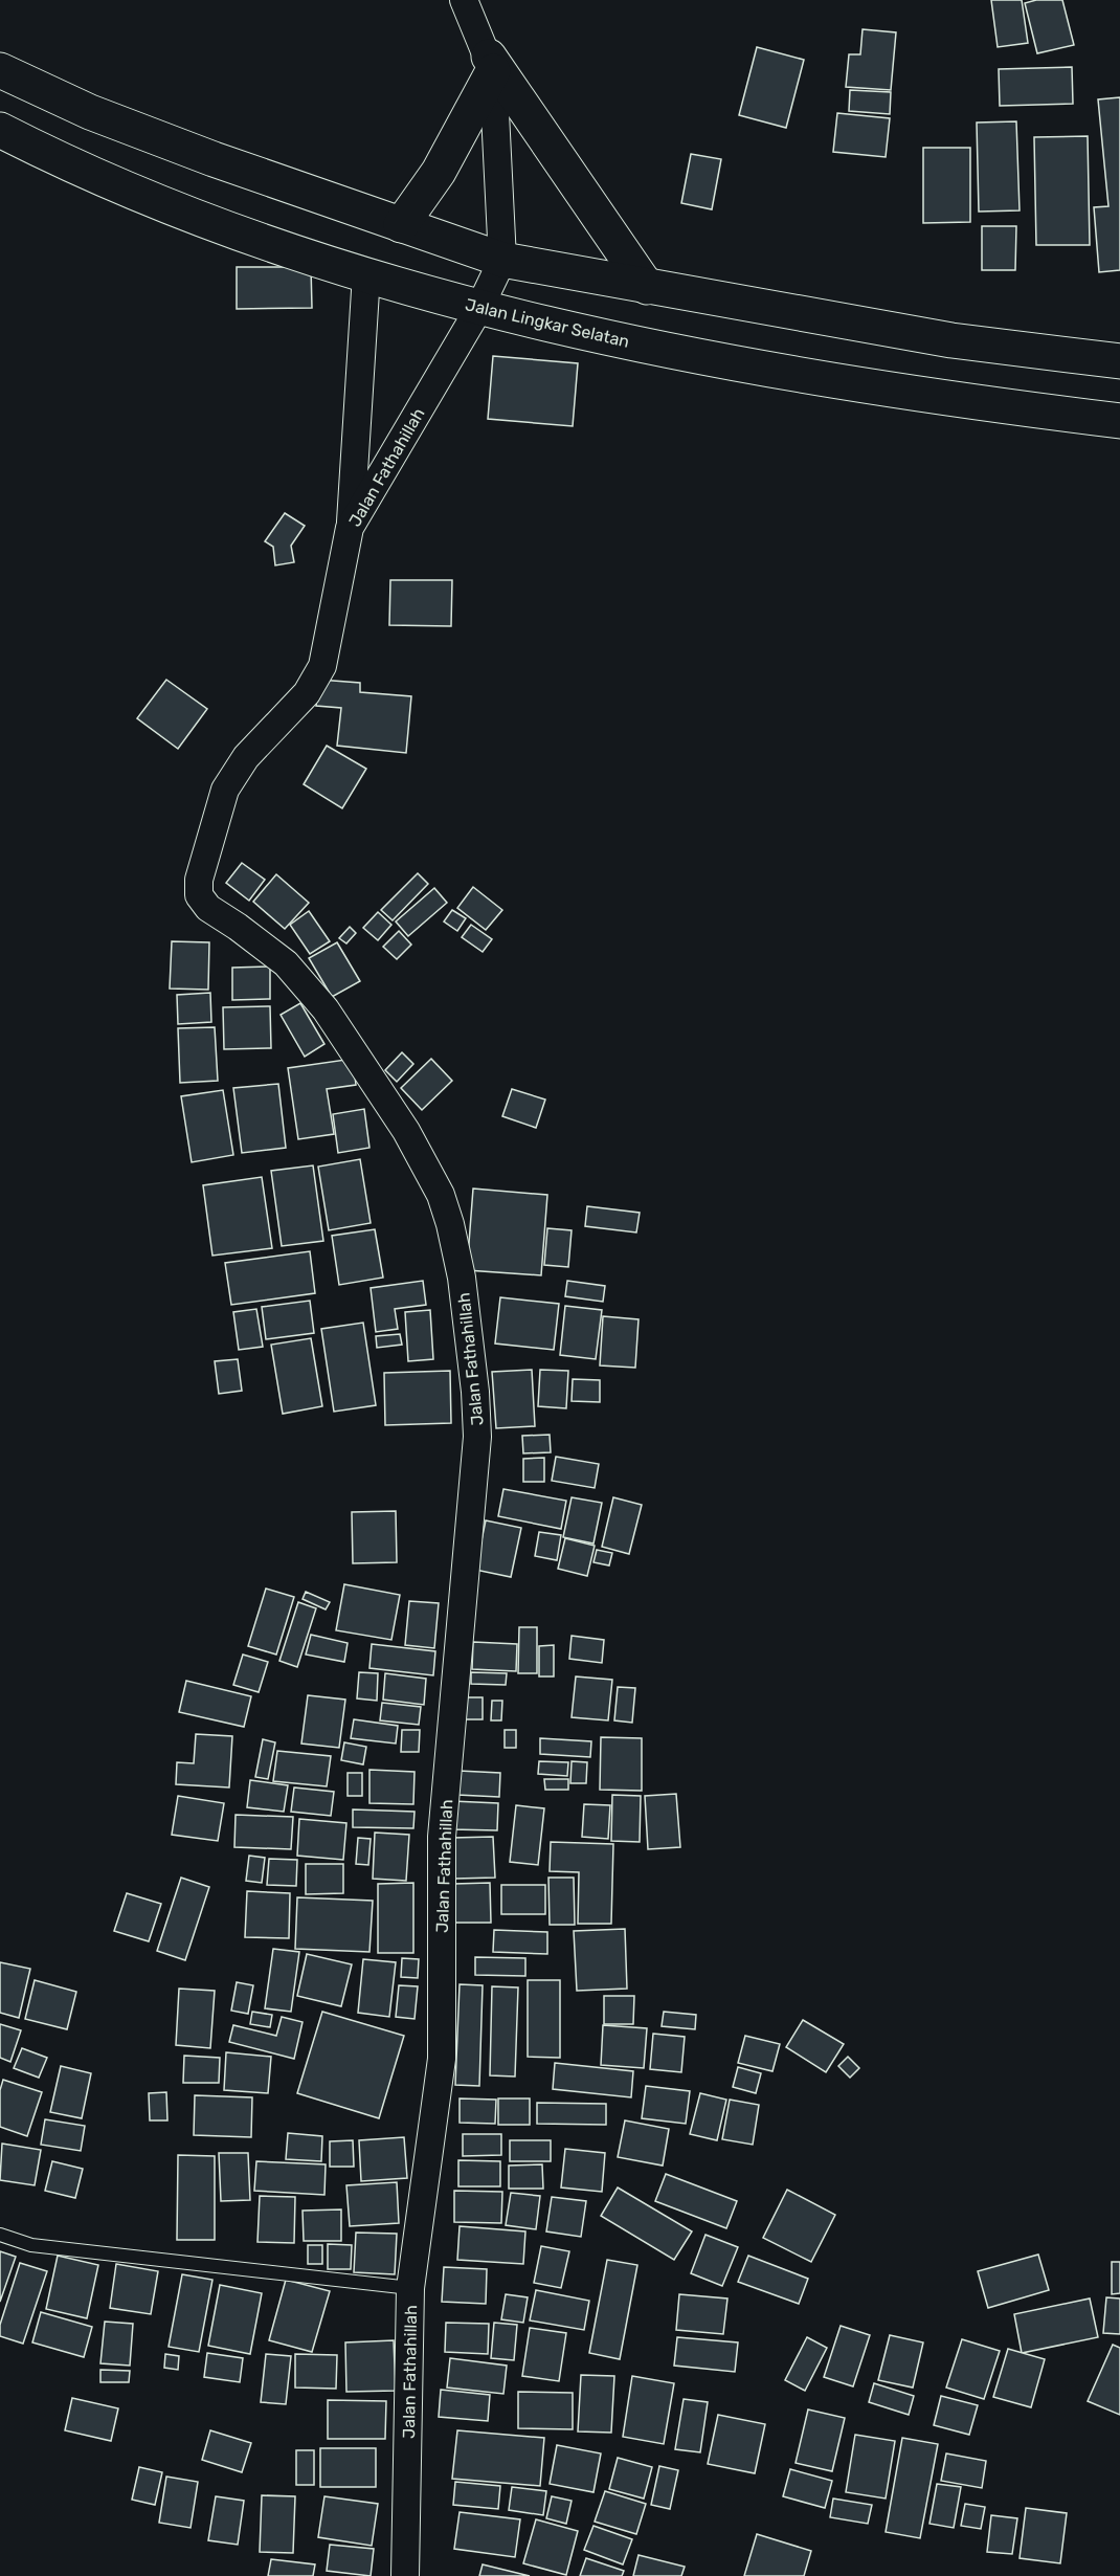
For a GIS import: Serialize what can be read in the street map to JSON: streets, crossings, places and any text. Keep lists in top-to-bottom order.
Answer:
{
  "streets": {
    "highway": ["Jalan Lingkar Selatan"],
    "street": ["Jalan Fathahillah"]
  },
  "crossings": [
    ["Jalan Lingkar Selatan", "Jalan Fathahillah"]
  ]
}
